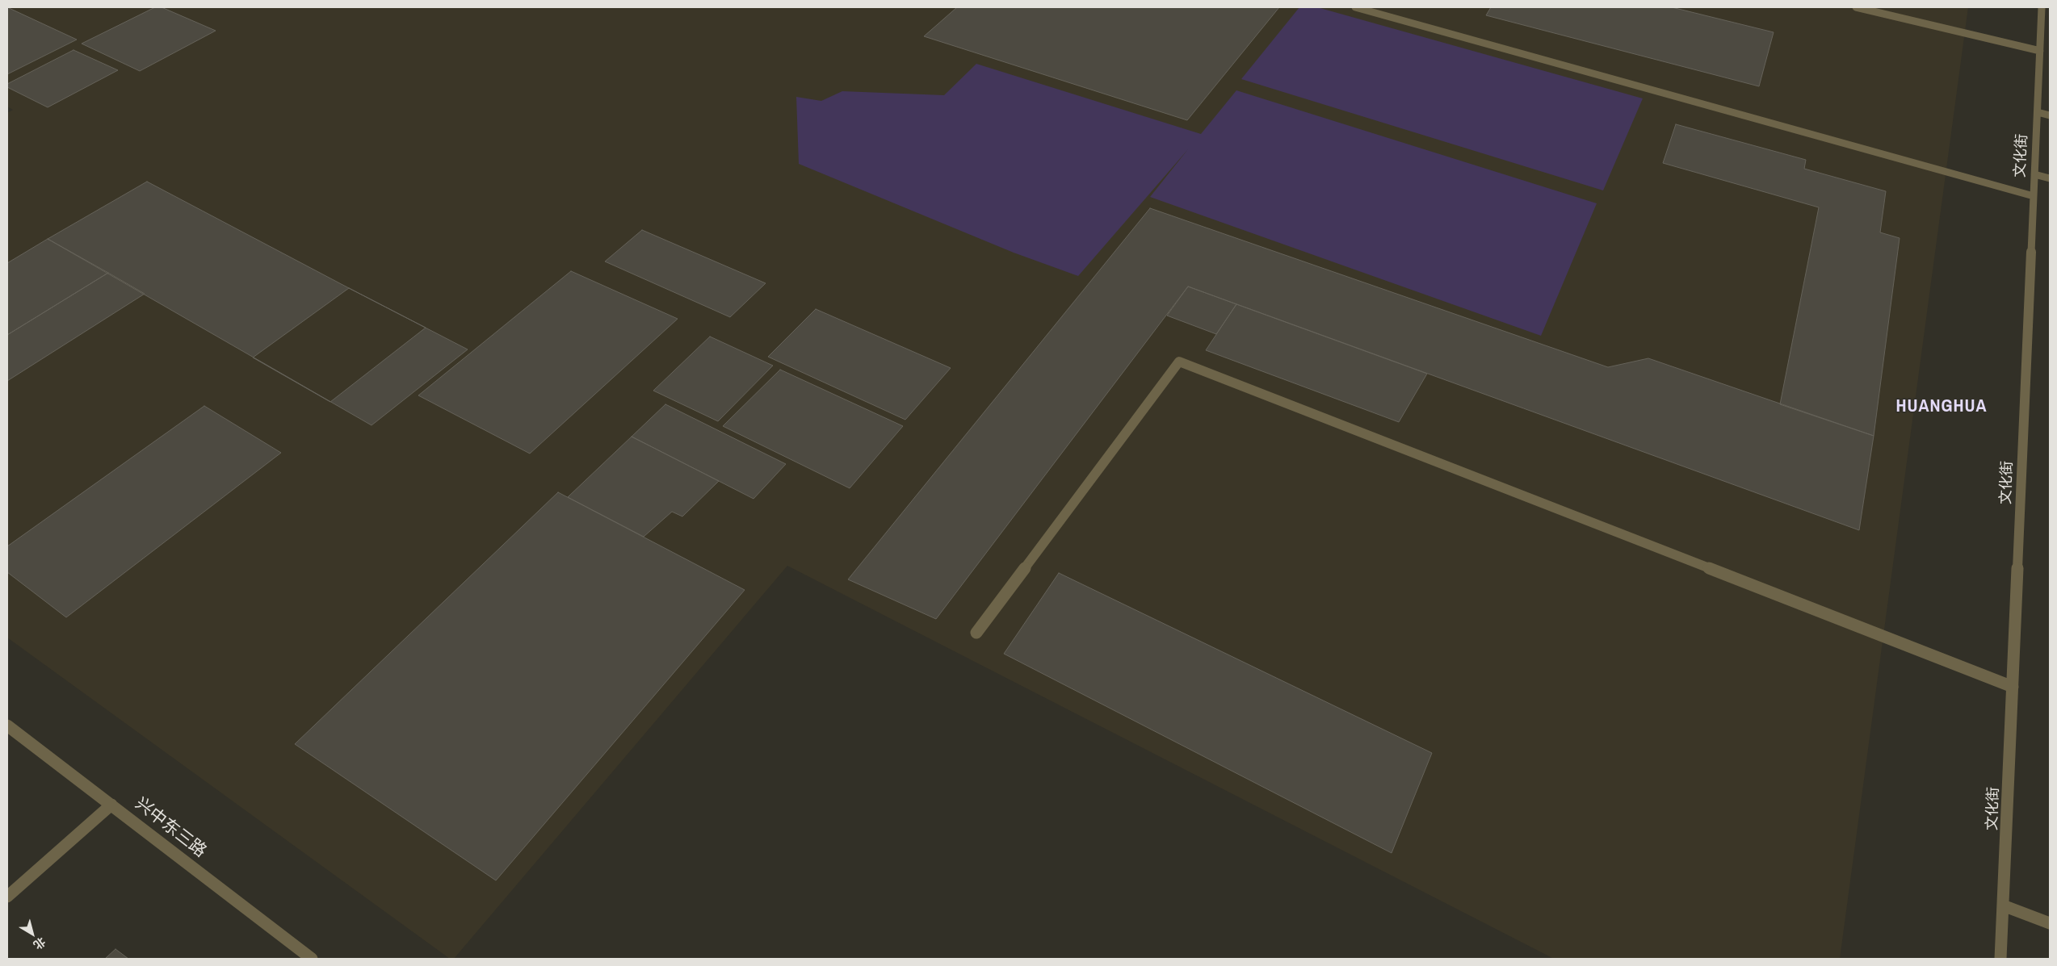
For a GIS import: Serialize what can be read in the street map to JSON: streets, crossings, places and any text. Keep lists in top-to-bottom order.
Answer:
{
  "streets": {
    "street": ["文化街", "兴中东三路"]
  },
  "districts": ["HUANGHUA"],
  "north": "bottom right"
}
